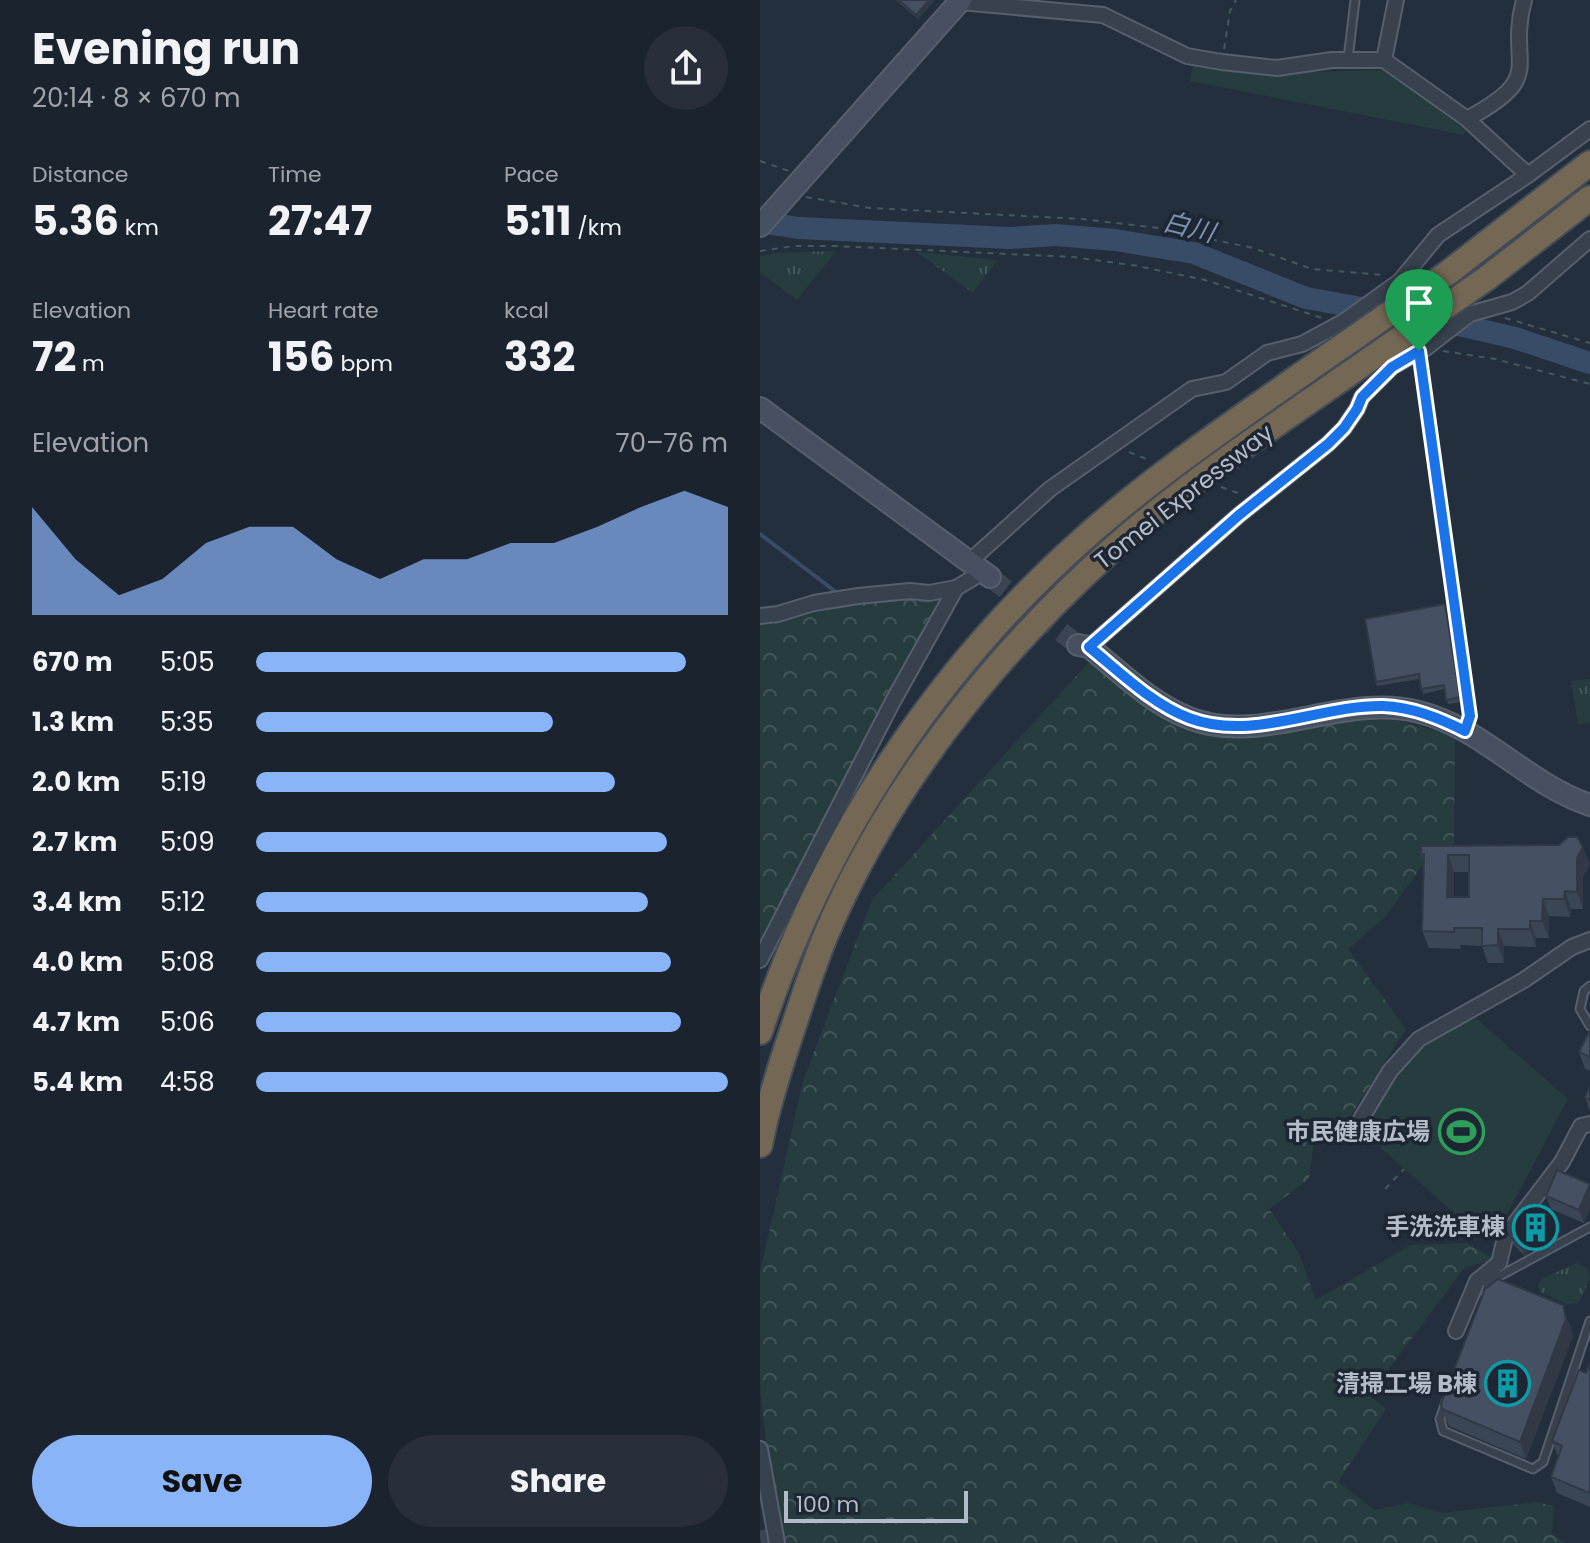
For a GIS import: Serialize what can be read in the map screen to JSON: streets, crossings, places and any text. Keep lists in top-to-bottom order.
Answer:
{
  "streets": {
    "highway": ["Tomei Expressway"]
  },
  "water": ["白川"],
  "places": {
    "sports": ["市民健康広場"],
    "building": ["手洗洗車棟", "清掃工場 B棟"]
  },
  "scale_bar": "100 m",
  "page": {
    "heading": ["Evening run", "20:14 · 8 × 670 m"],
    "stats": [
      ["Distance", "5.36 km"],
      ["Time", "27:47"],
      ["Pace", "5:11 /km"],
      ["Elevation", "72 m"],
      ["Heart rate", "156 bpm"],
      ["kcal", "332"]
    ],
    "chart": ["Elevation", "70–76 m"],
    "list": [
      {
        "name": "670 m",
        "note": "5:05"
      },
      {
        "name": "1.3 km",
        "note": "5:35"
      },
      {
        "name": "2.0 km",
        "note": "5:19"
      },
      {
        "name": "2.7 km",
        "note": "5:09"
      },
      {
        "name": "3.4 km",
        "note": "5:12"
      },
      {
        "name": "4.0 km",
        "note": "5:08"
      },
      {
        "name": "4.7 km",
        "note": "5:06"
      },
      {
        "name": "5.4 km",
        "note": "4:58"
      }
    ],
    "buttons": ["Save", "Share"],
    "scale": "100 m"
  }
}
